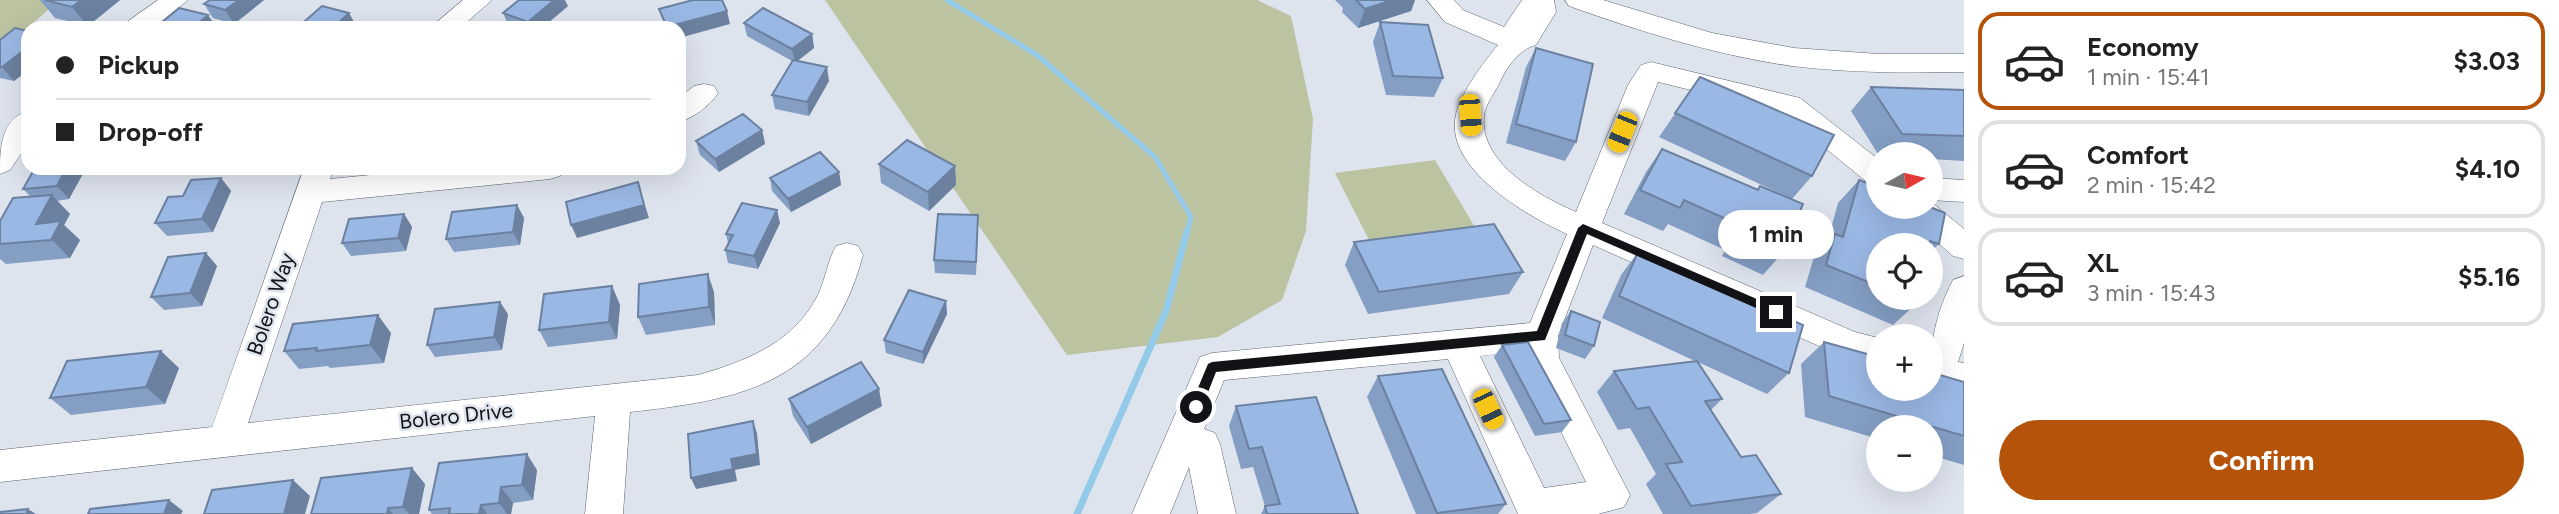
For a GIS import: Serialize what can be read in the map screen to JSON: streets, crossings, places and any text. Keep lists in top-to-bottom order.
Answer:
{
  "streets": {
    "street": ["Bolero Way", "Bolero Drive"]
  },
  "crossings": [
    ["Bolero Way", "Bolero Drive"]
  ],
  "north": "right",
  "page": {
    "list": [
      {
        "name": "Economy",
        "note": "1 min · 15:41",
        "value": "$3.03"
      },
      {
        "name": "Comfort",
        "note": "2 min · 15:42",
        "value": "$4.10"
      },
      {
        "name": "XL",
        "note": "3 min · 15:43",
        "value": "$5.16"
      }
    ],
    "banner": ["Pickup", "Drop-off"],
    "map_buttons": ["+", "−"],
    "bubble": "1 min",
    "buttons": "Confirm"
  }
}
